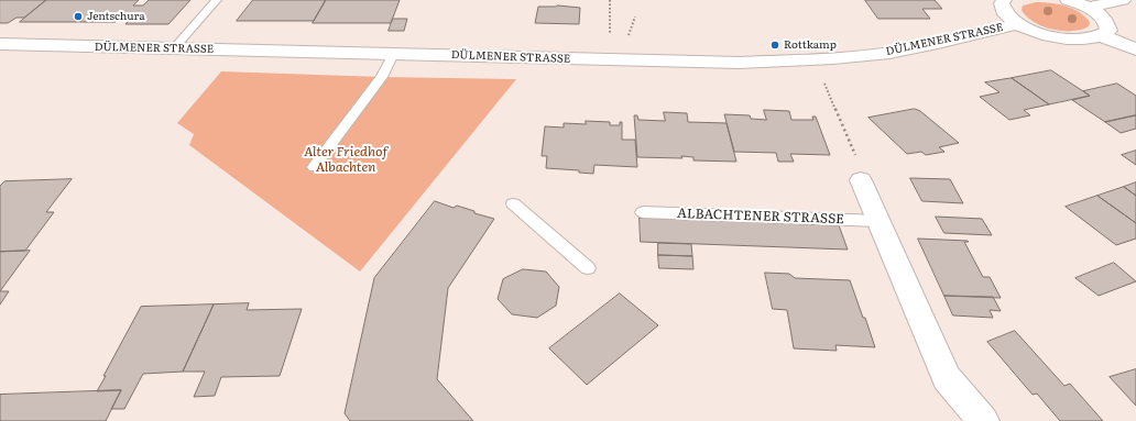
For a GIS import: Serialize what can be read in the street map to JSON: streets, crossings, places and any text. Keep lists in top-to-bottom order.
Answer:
{
  "streets": {
    "main road": ["DÜLMENER STRASSE"],
    "lane": ["ALBACHTENER STRASSE"]
  },
  "parks": ["Alter Friedhof Albachten"],
  "places": ["Jentschura", "Rottkamp"]
}
